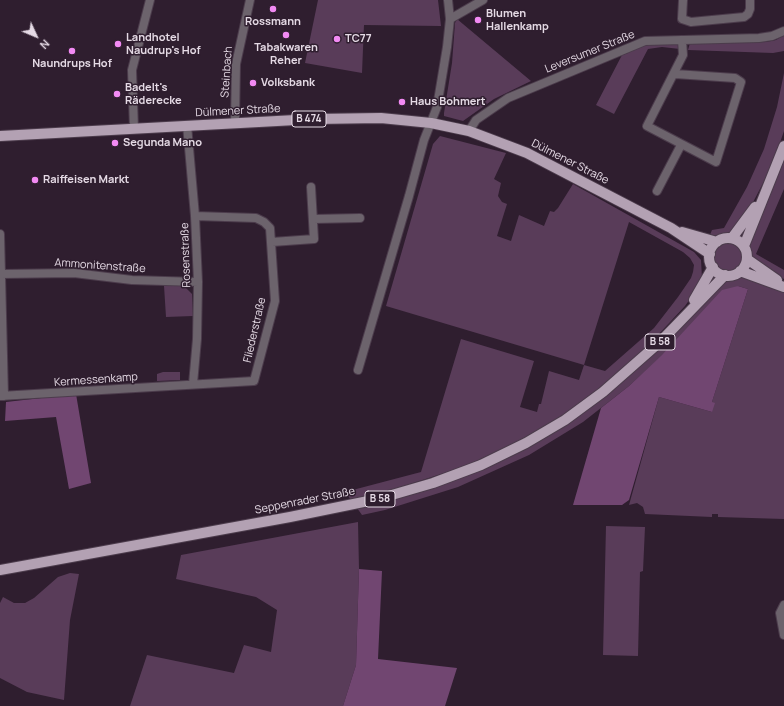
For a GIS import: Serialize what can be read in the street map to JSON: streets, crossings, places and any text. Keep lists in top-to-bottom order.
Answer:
{
  "streets": {
    "main road": [
      "Dülmener Straße",
      "B 474",
      "B 58",
      "Seppenrader Straße"
    ],
    "street": [
      "Leversumer Straße",
      "Steinbach",
      "Rosenstraße",
      "Ammonitenstraße",
      "Fliederstraße",
      "Kermessenkamp"
    ]
  },
  "crossings": [
    ["Leversumer Straße", "Dülmener Straße"],
    ["Steinbach", "Dülmener Straße"],
    ["Dülmener Straße", "Rosenstraße"],
    ["Dülmener Straße", "Seppenrader Straße"],
    ["Rosenstraße", "Ammonitenstraße"],
    ["Rosenstraße", "Fliederstraße"],
    ["Rosenstraße", "Kermessenkamp"],
    ["Fliederstraße", "Kermessenkamp"]
  ],
  "places": [
    "Rossmann",
    "Blumen Hallenkamp",
    "Tabakwaren Reher",
    "TC77",
    "Landhotel Naudrup's Hof",
    "Naundrups Hof",
    "Volksbank",
    "Badelt's Räderecke",
    "Haus Bohmert",
    "Segunda Mano",
    "Raiffeisen Markt"
  ],
  "north": "bottom right"
}
